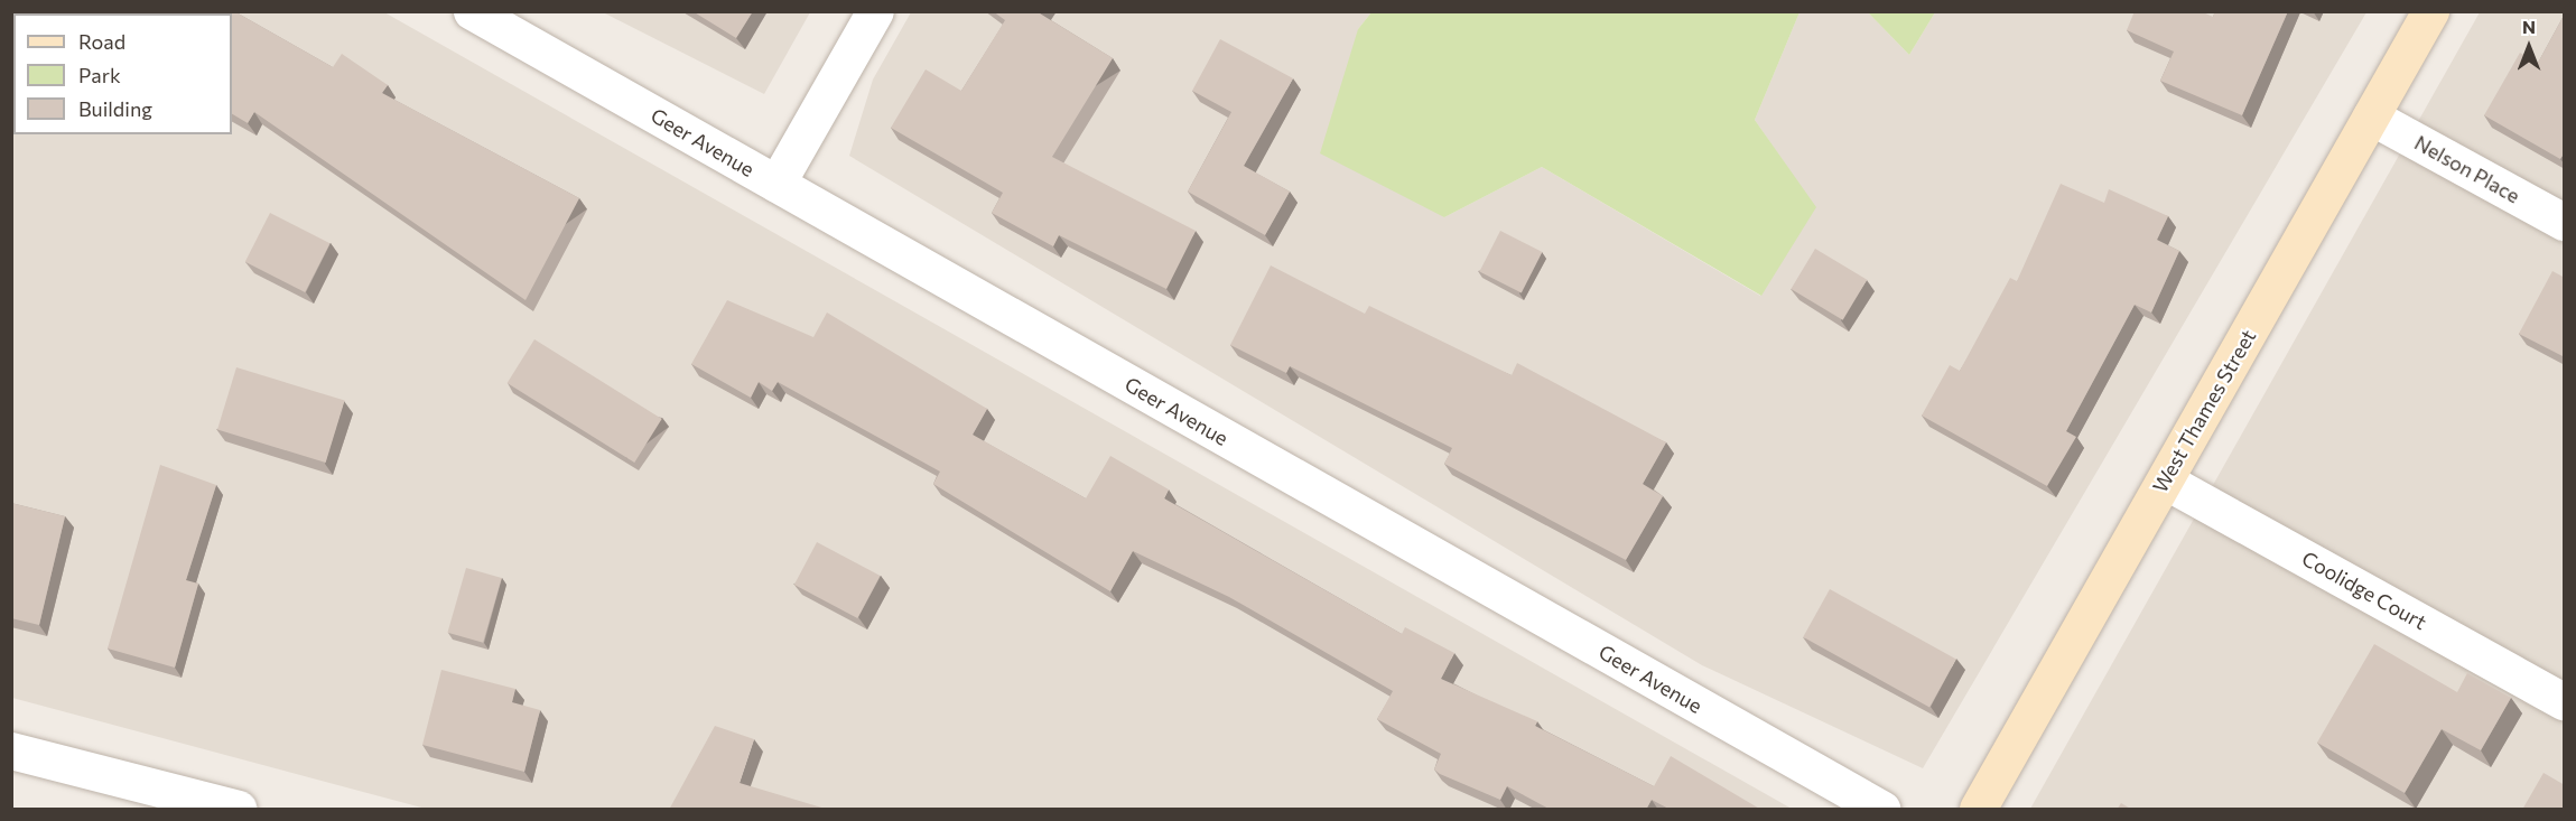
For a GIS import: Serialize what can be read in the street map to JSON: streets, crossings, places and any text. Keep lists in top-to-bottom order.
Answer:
{
  "streets": {
    "main road": ["West Thames Street"],
    "street": ["Geer Avenue", "Nelson Place", "Coolidge Court"]
  },
  "crossings": [
    ["Nelson Place", "West Thames Street"],
    ["West Thames Street", "Coolidge Court"]
  ],
  "legend": ["Road", "Park", "Building"],
  "north": "top"
}
